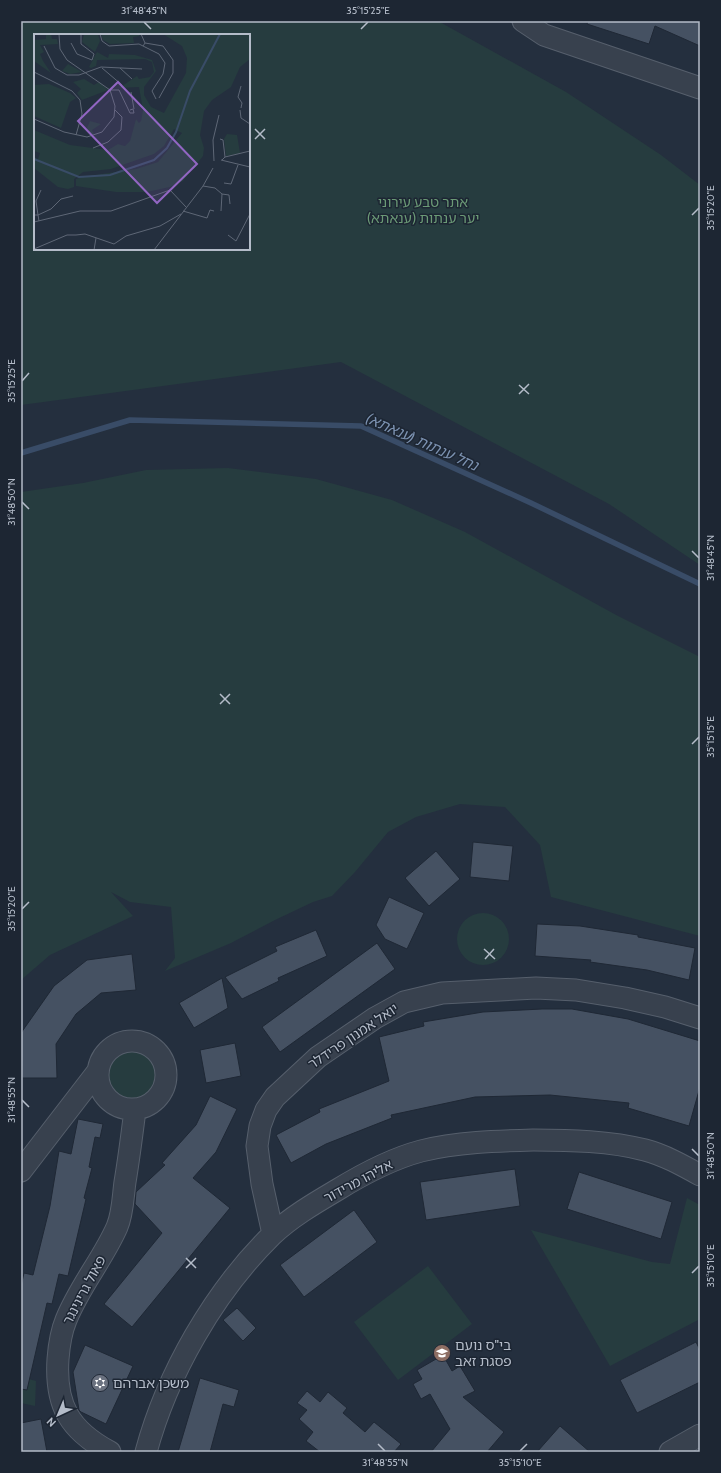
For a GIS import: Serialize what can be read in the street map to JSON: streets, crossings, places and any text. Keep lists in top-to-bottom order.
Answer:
{
  "streets": {
    "street": ["יואל אמנון פרידלר", "אליהו מרידור", "פאול גרינינגר"]
  },
  "crossings": [
    ["יואל אמנון פרידלר", "אליהו מרידור"]
  ],
  "water": ["נחל ענתות (ענאתא)"],
  "parks": ["אתר טבע עירוני יער ענתות (ענאתא)"],
  "places": {
    "school or university": ["בי\"ס נועם פסגת זאב"],
    "synagogue": ["משכן אברהם"]
  },
  "north": "bottom left",
  "coordinates": [
    "31°48'45\"N",
    "35°15'25\"E",
    "35°15'20\"E",
    "31°48'50\"N",
    "35°15'15\"E",
    "31°48'55\"N",
    "35°15'10\"E"
  ]
}
